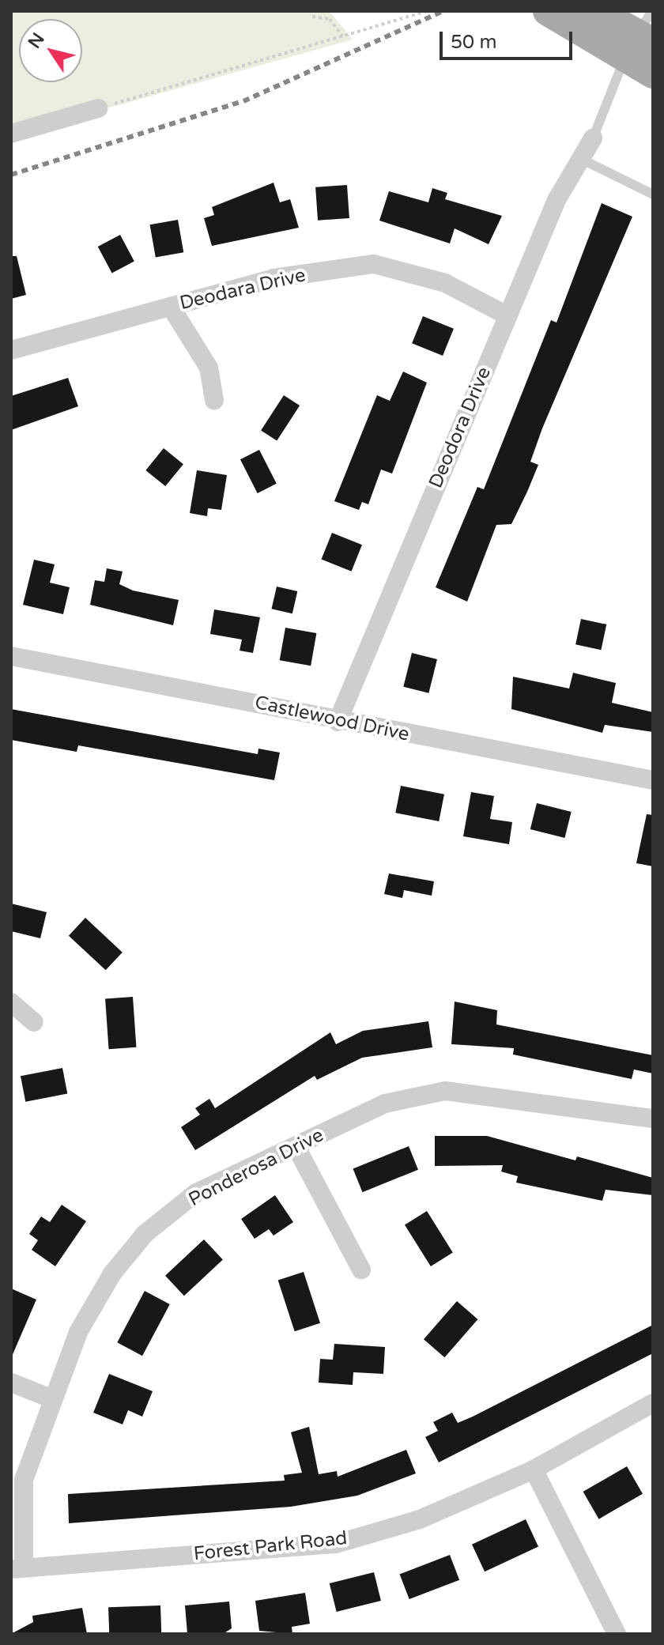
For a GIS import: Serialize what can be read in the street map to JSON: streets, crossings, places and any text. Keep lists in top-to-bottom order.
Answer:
{
  "streets": {
    "street": [
      "Deodara Drive",
      "Deodora Drive",
      "Castlewood Drive",
      "Ponderosa Drive",
      "Forest Park Road"
    ]
  },
  "crossings": [
    ["Deodara Drive", "Deodora Drive"],
    ["Deodora Drive", "Castlewood Drive"],
    ["Ponderosa Drive", "Forest Park Road"]
  ],
  "scale_bar": "50 m",
  "north": "top left"
}
